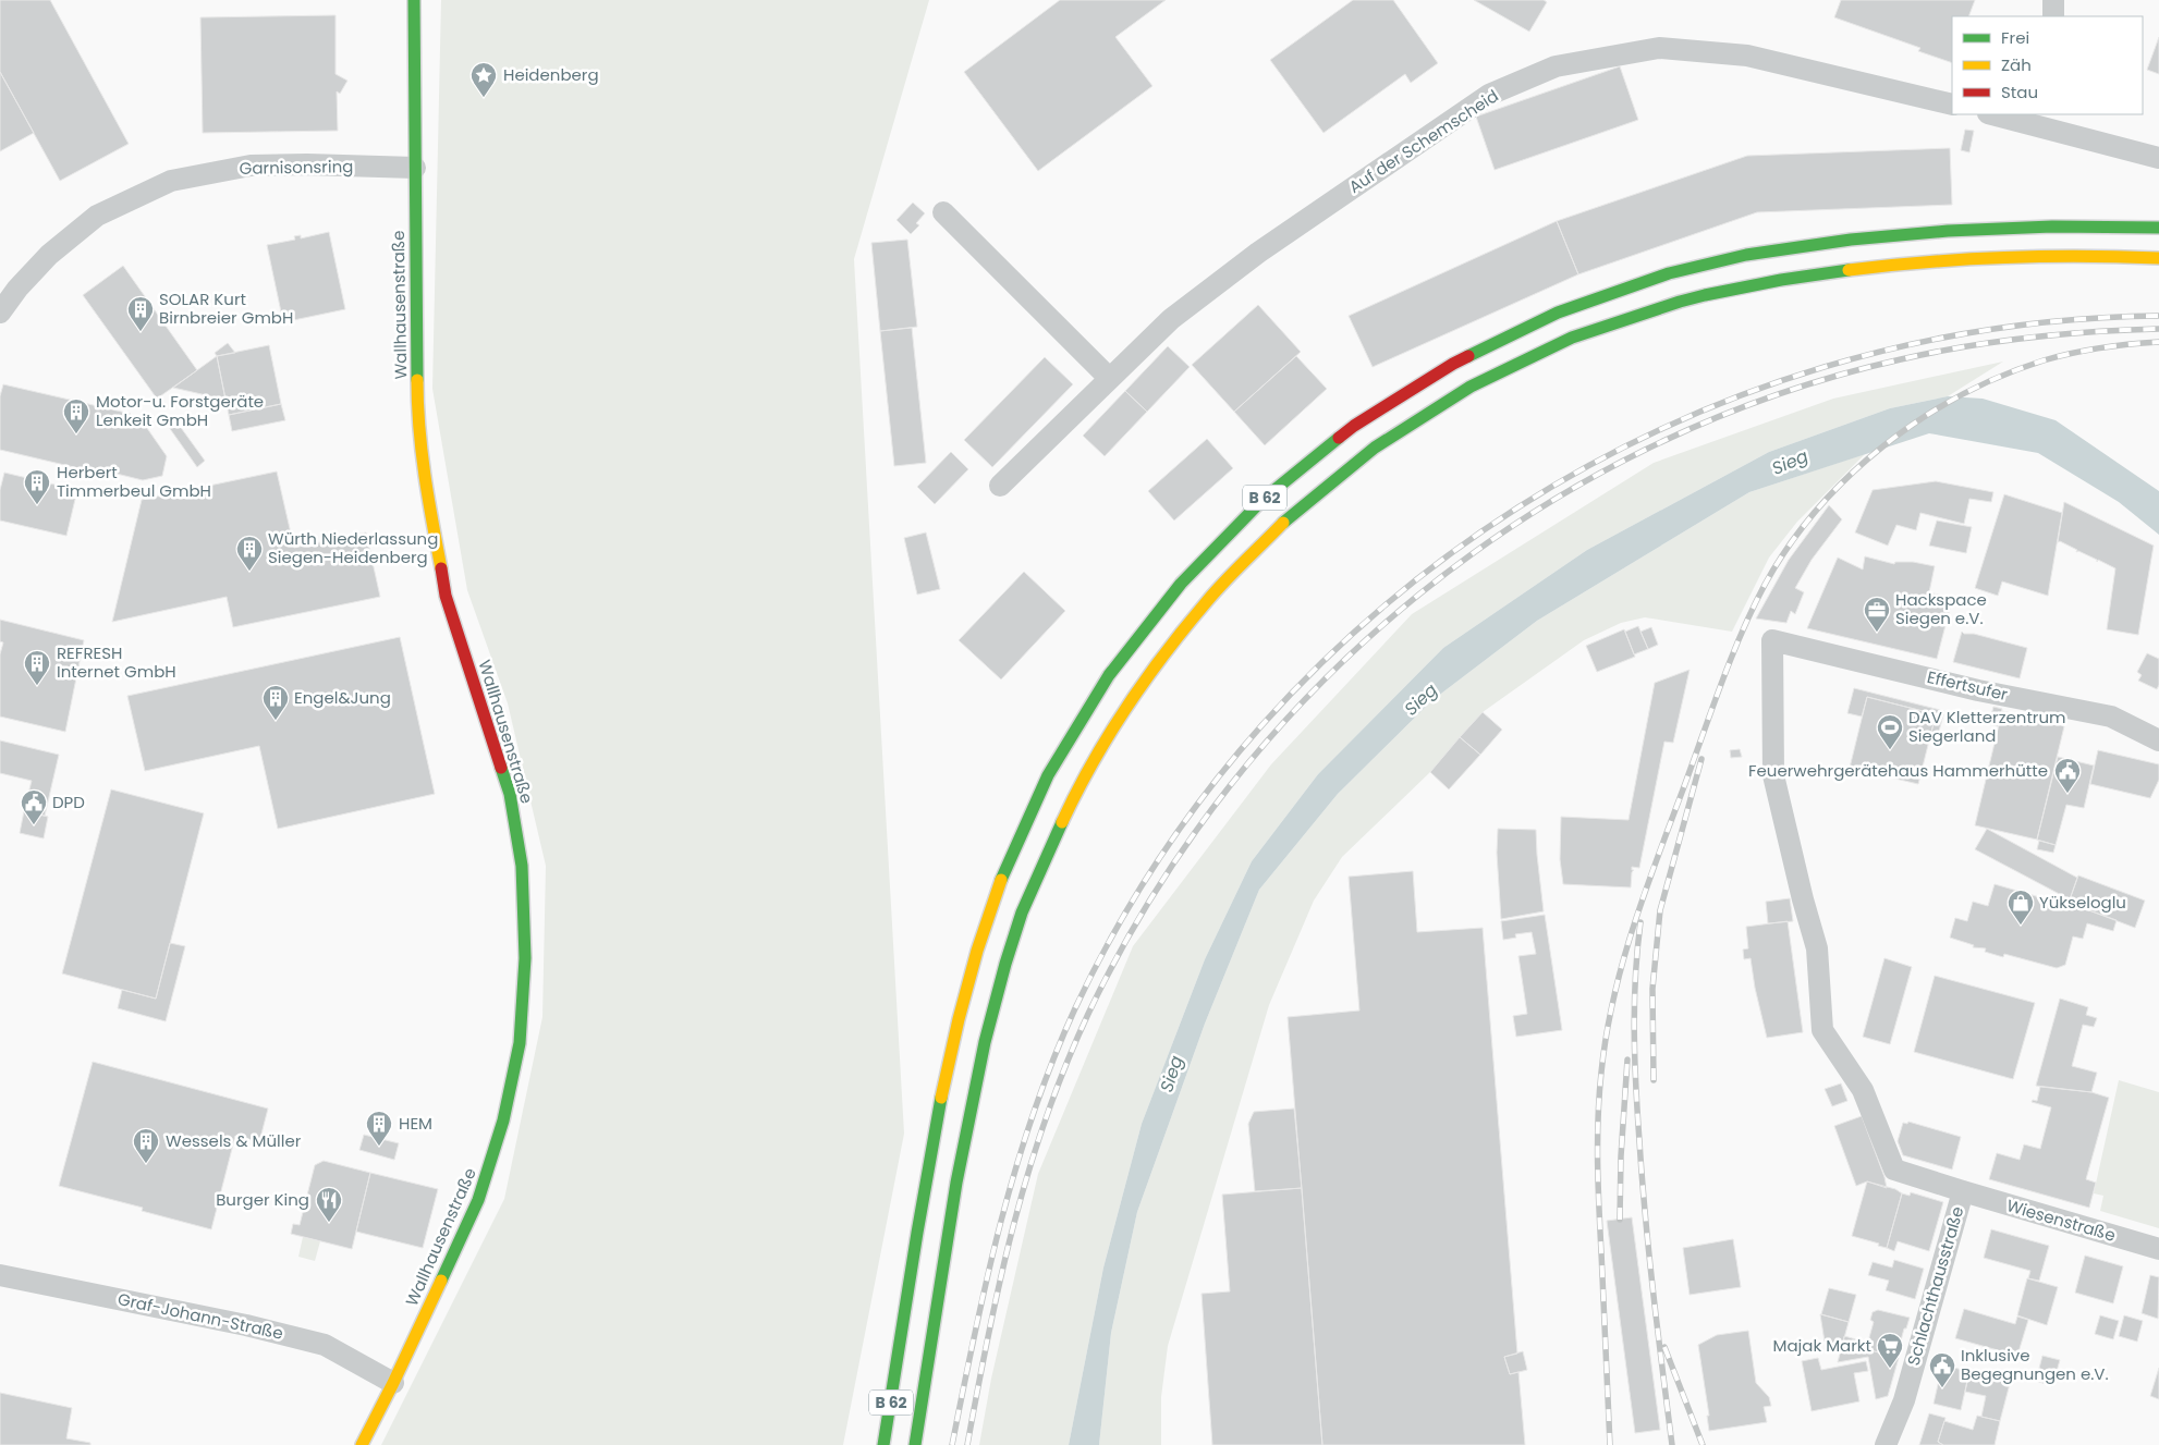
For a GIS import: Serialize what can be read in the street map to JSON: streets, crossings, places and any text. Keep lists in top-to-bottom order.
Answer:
{
  "streets": {
    "main road": ["Wallhausenstraße", "B 62"],
    "street": [
      "Auf der Schemscheid",
      "Garnisonsring",
      "Effertsufer",
      "Wiesenstraße",
      "Schlachthausstraße",
      "Graf-Johann-Straße"
    ]
  },
  "crossings": [
    ["Garnisonsring", "Wallhausenstraße"],
    ["Wallhausenstraße", "Graf-Johann-Straße"],
    ["Effertsufer", "Schlachthausstraße"],
    ["Wiesenstraße", "Schlachthausstraße"]
  ],
  "water": ["Sieg"],
  "places": {
    "place": ["Heidenberg"],
    "building": [
      "SOLAR Kurt Birnbreier GmbH",
      "Motor-u. Forstgeräte Lenkeit GmbH",
      "Herbert Timmerbeul GmbH",
      "Würth Niederlassung Siegen-Heidenberg",
      "REFRESH Internet GmbH",
      "Engel&Jung",
      "HEM",
      "Wessels & Müller"
    ],
    "office": ["Hackspace Siegen e.V."],
    "sports": ["DAV Kletterzentrum Siegerland"],
    "public building": ["Feuerwehrgerätehaus Hammerhütte", "DPD", "Inklusive Begegnungen e.V."],
    "shop": ["Yükseloglu"],
    "restaurant": ["Burger King"],
    "supermarket": ["Majak Markt"]
  },
  "legend": ["Frei", "Zäh", "Stau"]
}
